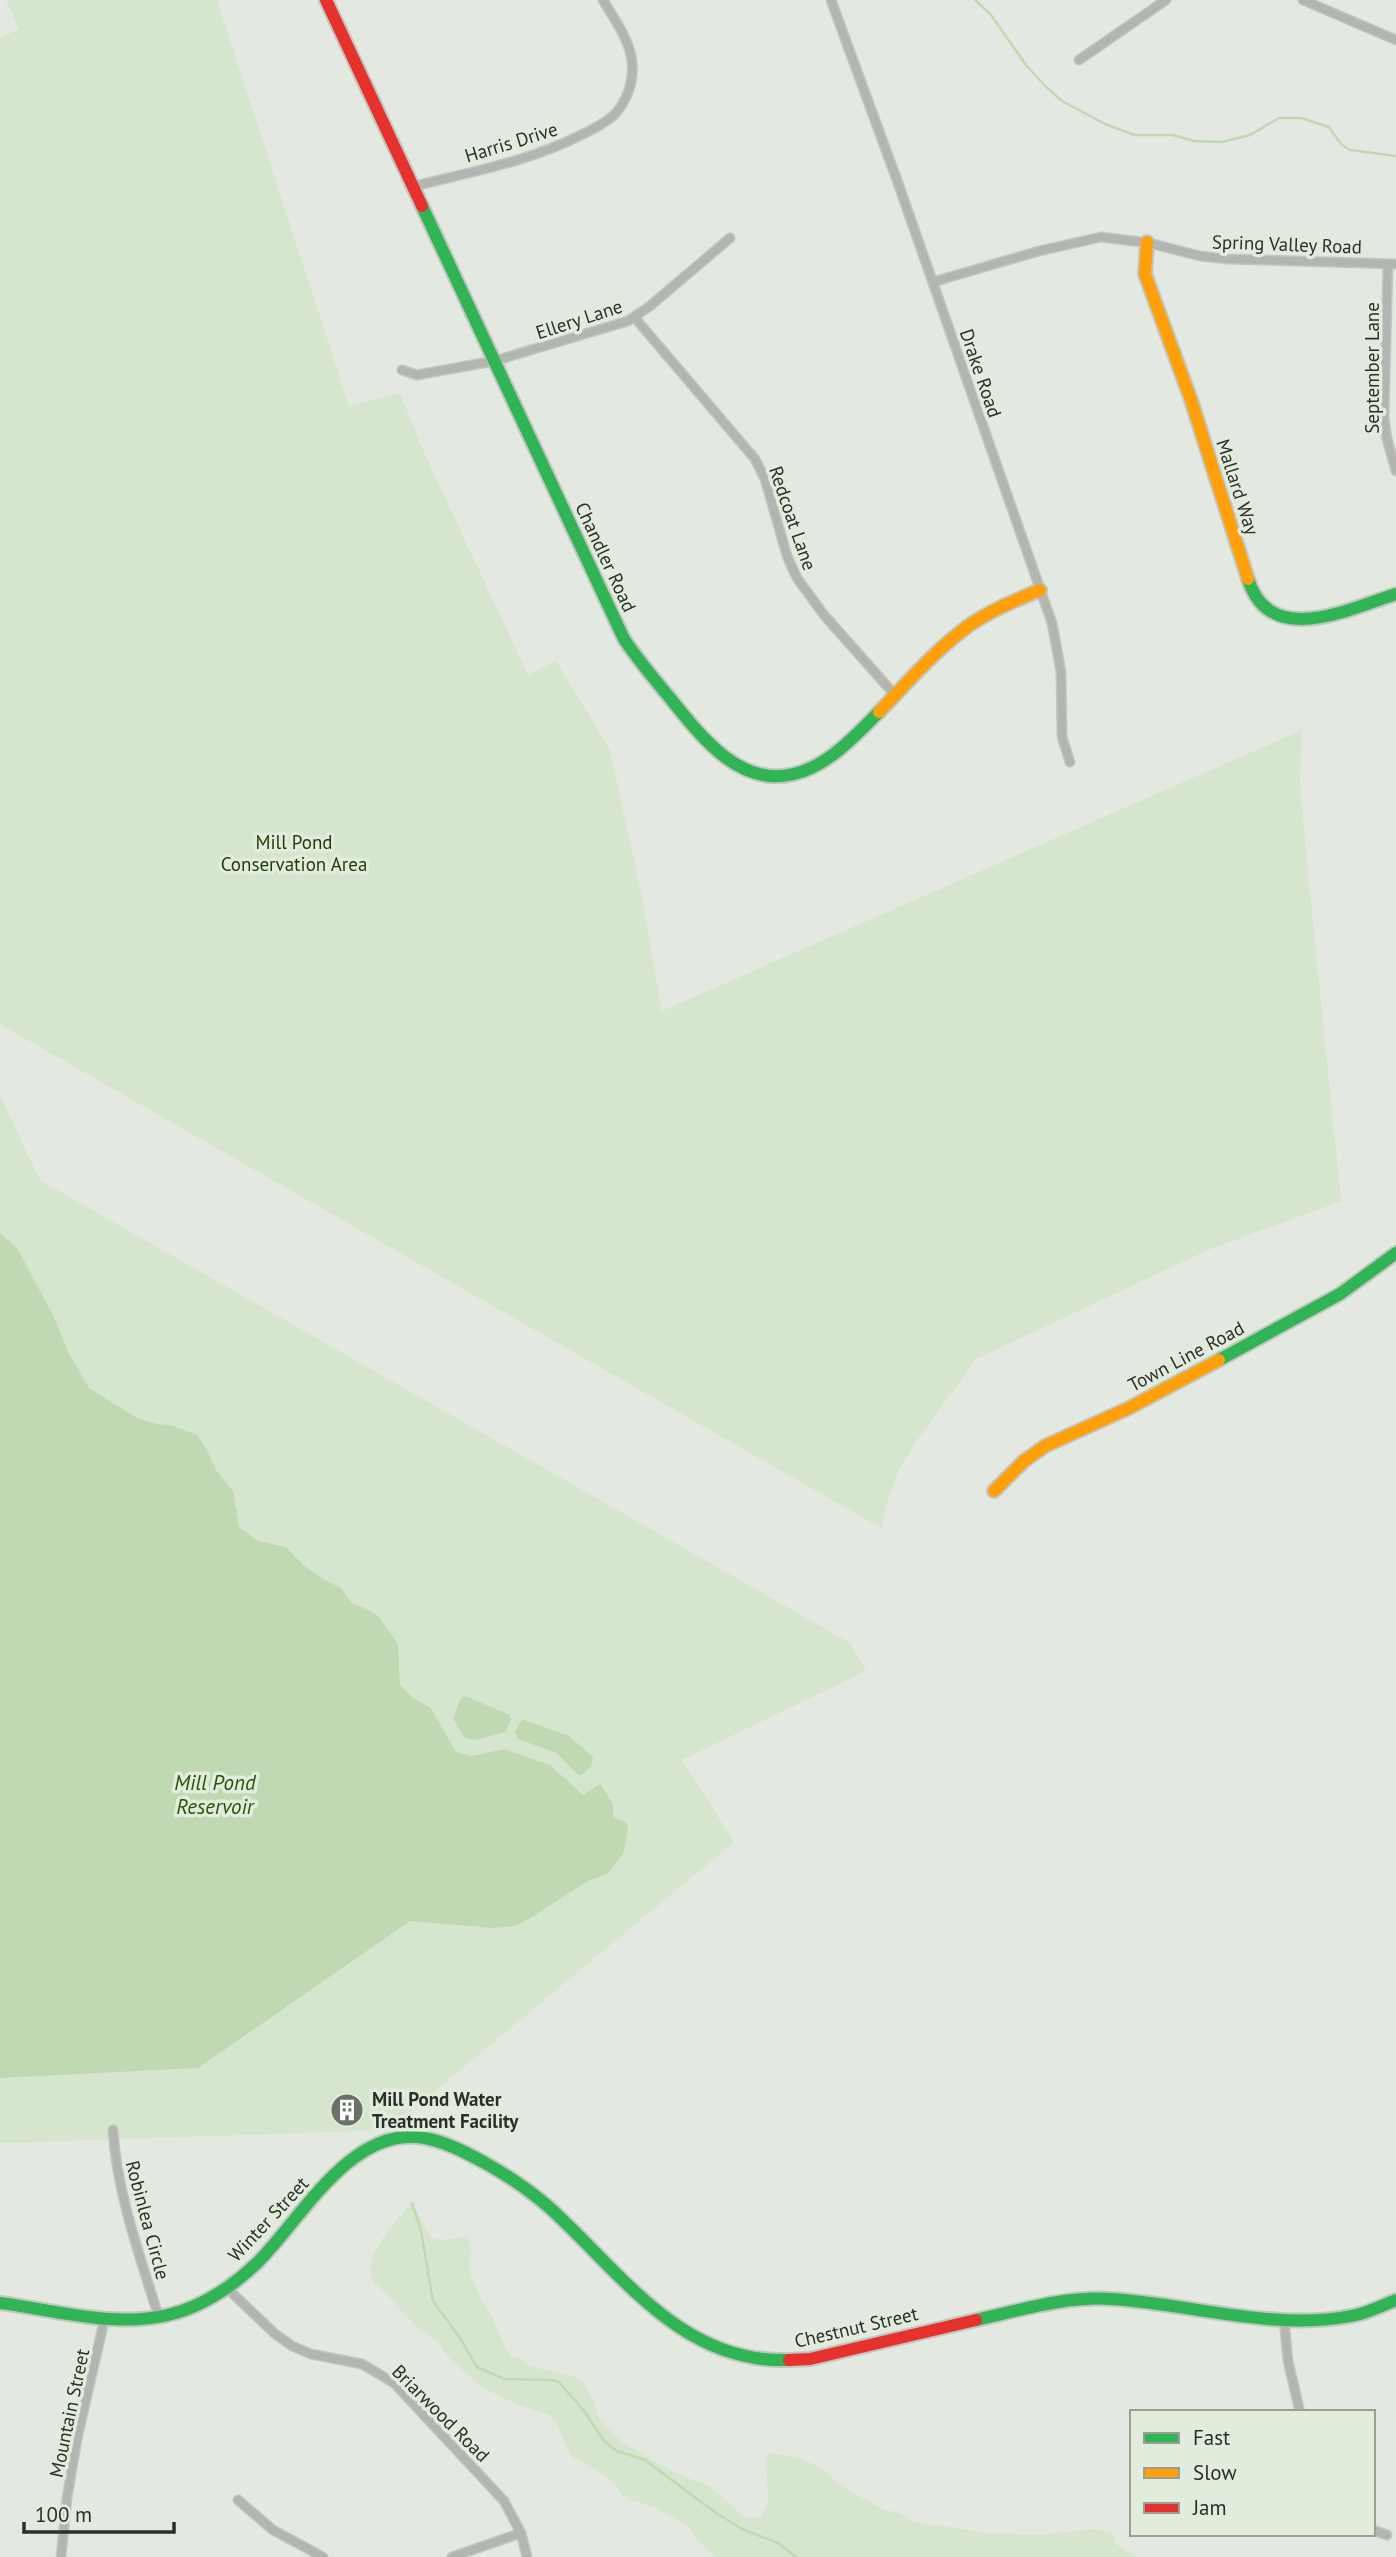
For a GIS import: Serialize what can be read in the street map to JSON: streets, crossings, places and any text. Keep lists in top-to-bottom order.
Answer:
{
  "streets": {
    "street": [
      "Harris Drive",
      "Spring Valley Road",
      "Ellery Lane",
      "September Lane",
      "Drake Road",
      "Mallard Way",
      "Redcoat Lane",
      "Chandler Road",
      "Town Line Road",
      "Winter Street",
      "Robinlea Circle",
      "Chestnut Street",
      "Mountain Street",
      "Briarwood Road"
    ]
  },
  "crossings": [
    ["Harris Drive", "Chandler Road"],
    ["Spring Valley Road", "September Lane"],
    ["Spring Valley Road", "Drake Road"],
    ["Spring Valley Road", "Mallard Way"],
    ["Ellery Lane", "Redcoat Lane"],
    ["Ellery Lane", "Chandler Road"],
    ["Drake Road", "Chandler Road"],
    ["Redcoat Lane", "Chandler Road"],
    ["Winter Street", "Robinlea Circle"],
    ["Winter Street", "Chestnut Street"],
    ["Winter Street", "Mountain Street"],
    ["Winter Street", "Briarwood Road"]
  ],
  "water": ["Mill Pond Reservoir"],
  "parks": ["Mill Pond Conservation Area"],
  "places": {
    "building": ["Mill Pond Water Treatment Facility"]
  },
  "legend": ["Fast", "Slow", "Jam"],
  "scale_bar": "100 m"
}
